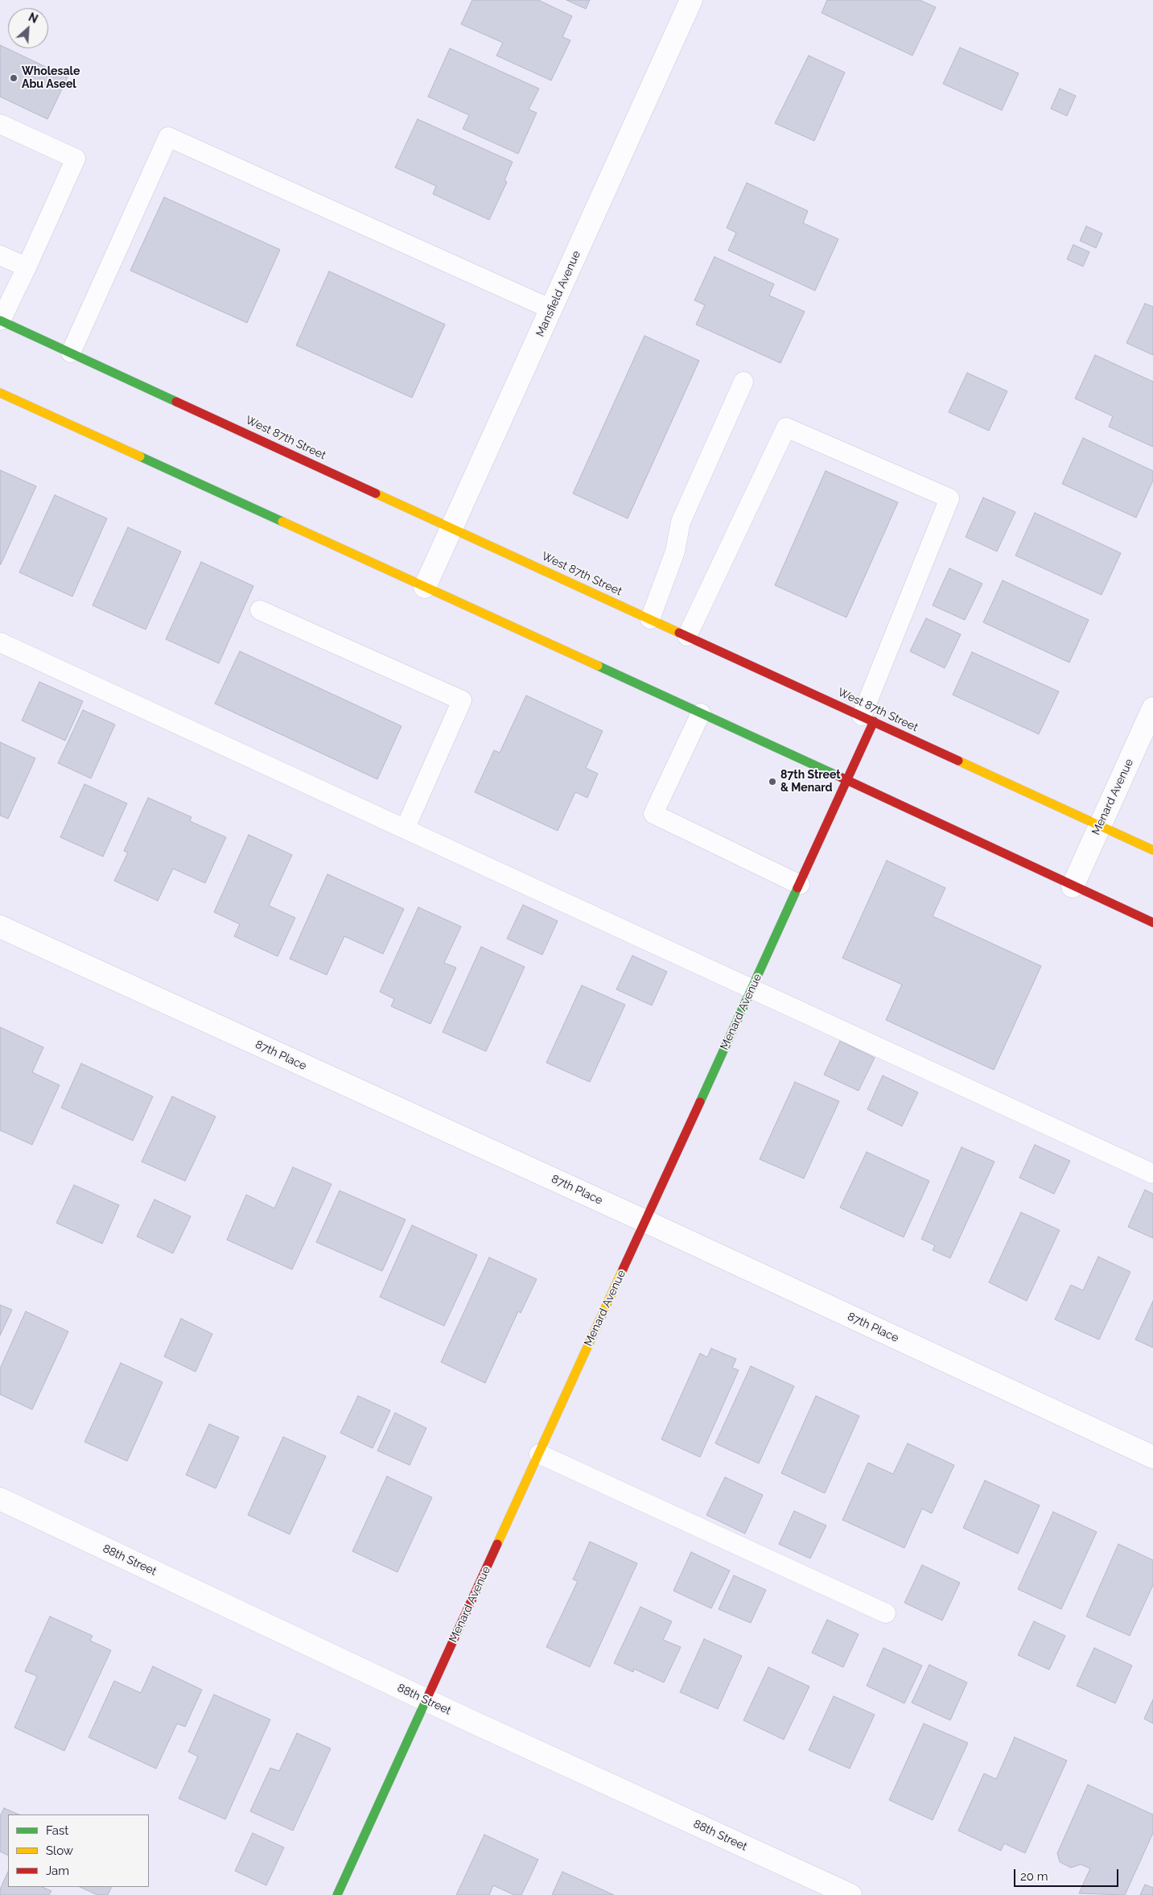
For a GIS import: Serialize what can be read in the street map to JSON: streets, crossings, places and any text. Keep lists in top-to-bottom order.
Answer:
{
  "streets": {
    "main road": ["West 87th Street", "Menard Avenue"],
    "street": ["Mansfield Avenue", "87th Place", "88th Street"]
  },
  "crossings": [
    ["Mansfield Avenue", "West 87th Street"],
    ["West 87th Street", "Menard Avenue"],
    ["Menard Avenue", "87th Place"],
    ["Menard Avenue", "88th Street"]
  ],
  "places": ["Wholesale Abu Aseel", "87th Street & Menard"],
  "legend": ["Fast", "Slow", "Jam"],
  "scale_bar": "20 m",
  "north": "top right"
}
